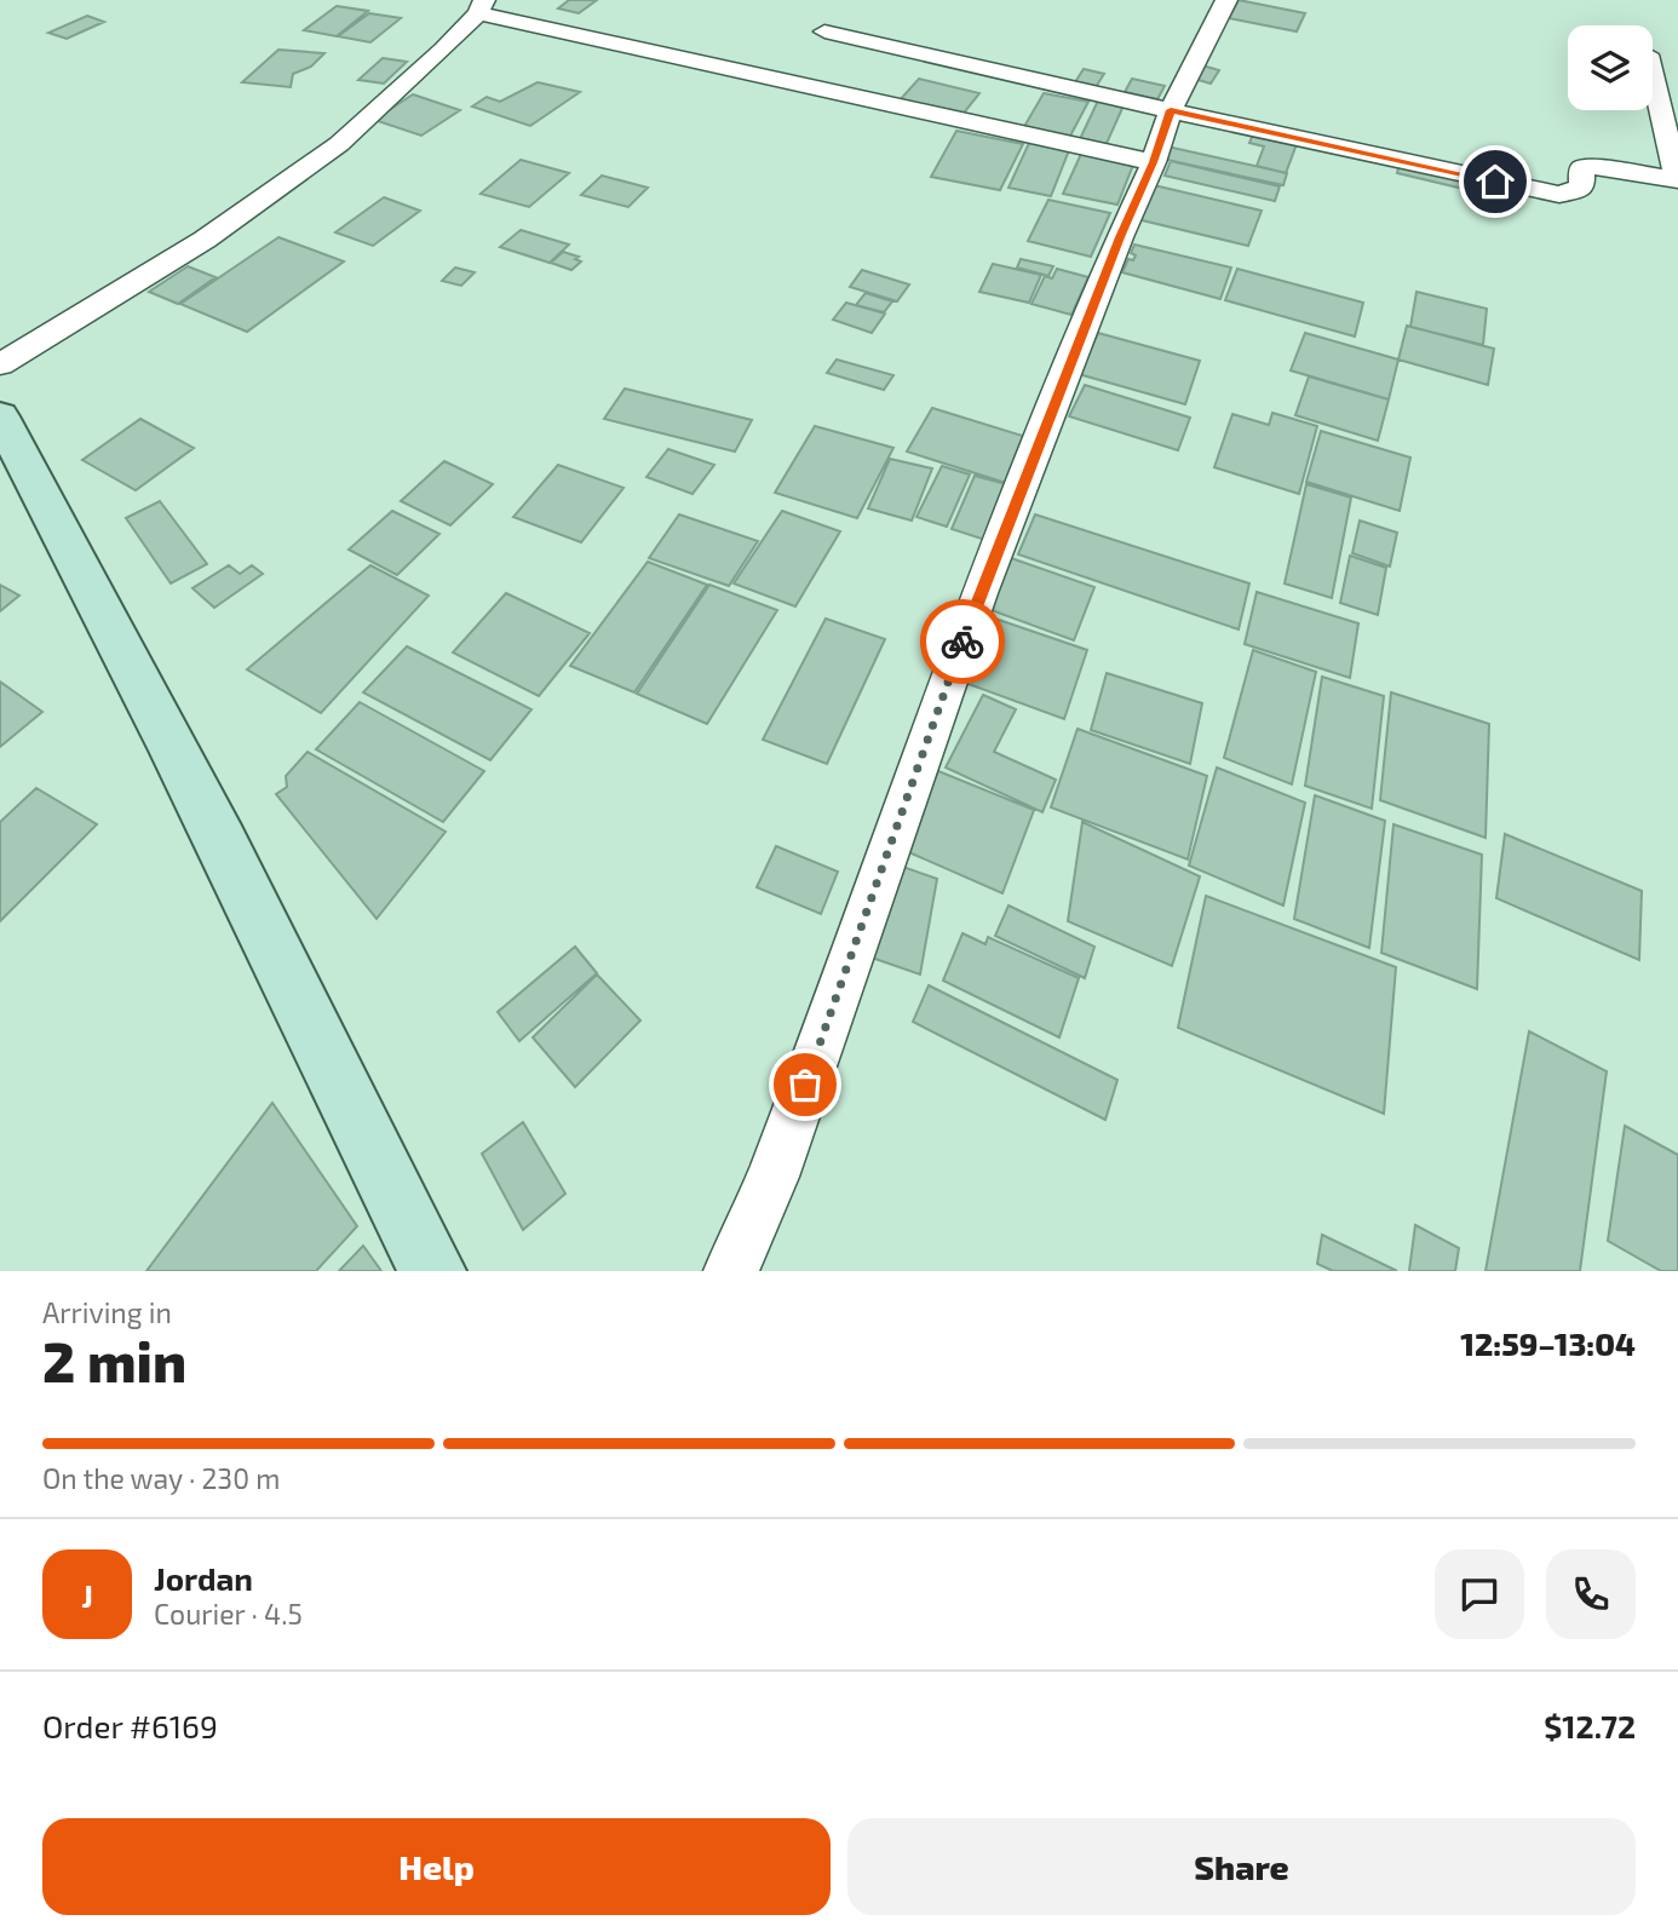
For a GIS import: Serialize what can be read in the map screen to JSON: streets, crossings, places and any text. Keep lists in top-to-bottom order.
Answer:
{
  "page": {
    "heading": ["2 min", "Arriving in", "12:59–13:04"],
    "panel": [
      "Jordan",
      "Courier · 4.5",
      "Order #6169",
      "$12.72"
    ],
    "bar": "On the way · 230 m",
    "round": "J",
    "buttons": ["Help", "Share"]
  }
}
